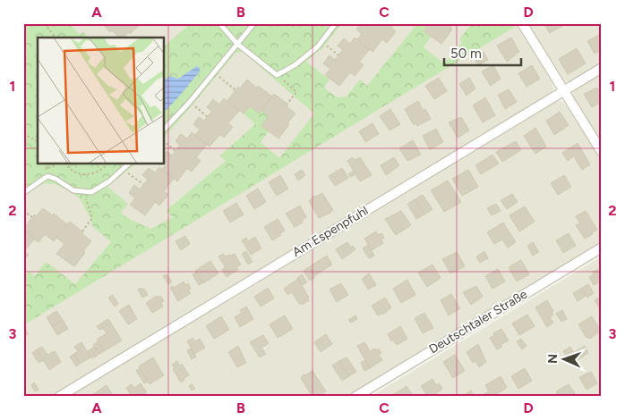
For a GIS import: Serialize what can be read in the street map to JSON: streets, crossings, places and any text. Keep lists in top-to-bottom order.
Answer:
{
  "streets": {
    "street": ["Am Espenpfuhl", "Deutschtaler Straße"]
  },
  "scale_bar": "50 m",
  "north": "left",
  "grid": {
    "columns": [
      "A",
      "B",
      "C",
      "D"
    ],
    "rows": ["1", "2", "3"]
  }
}
